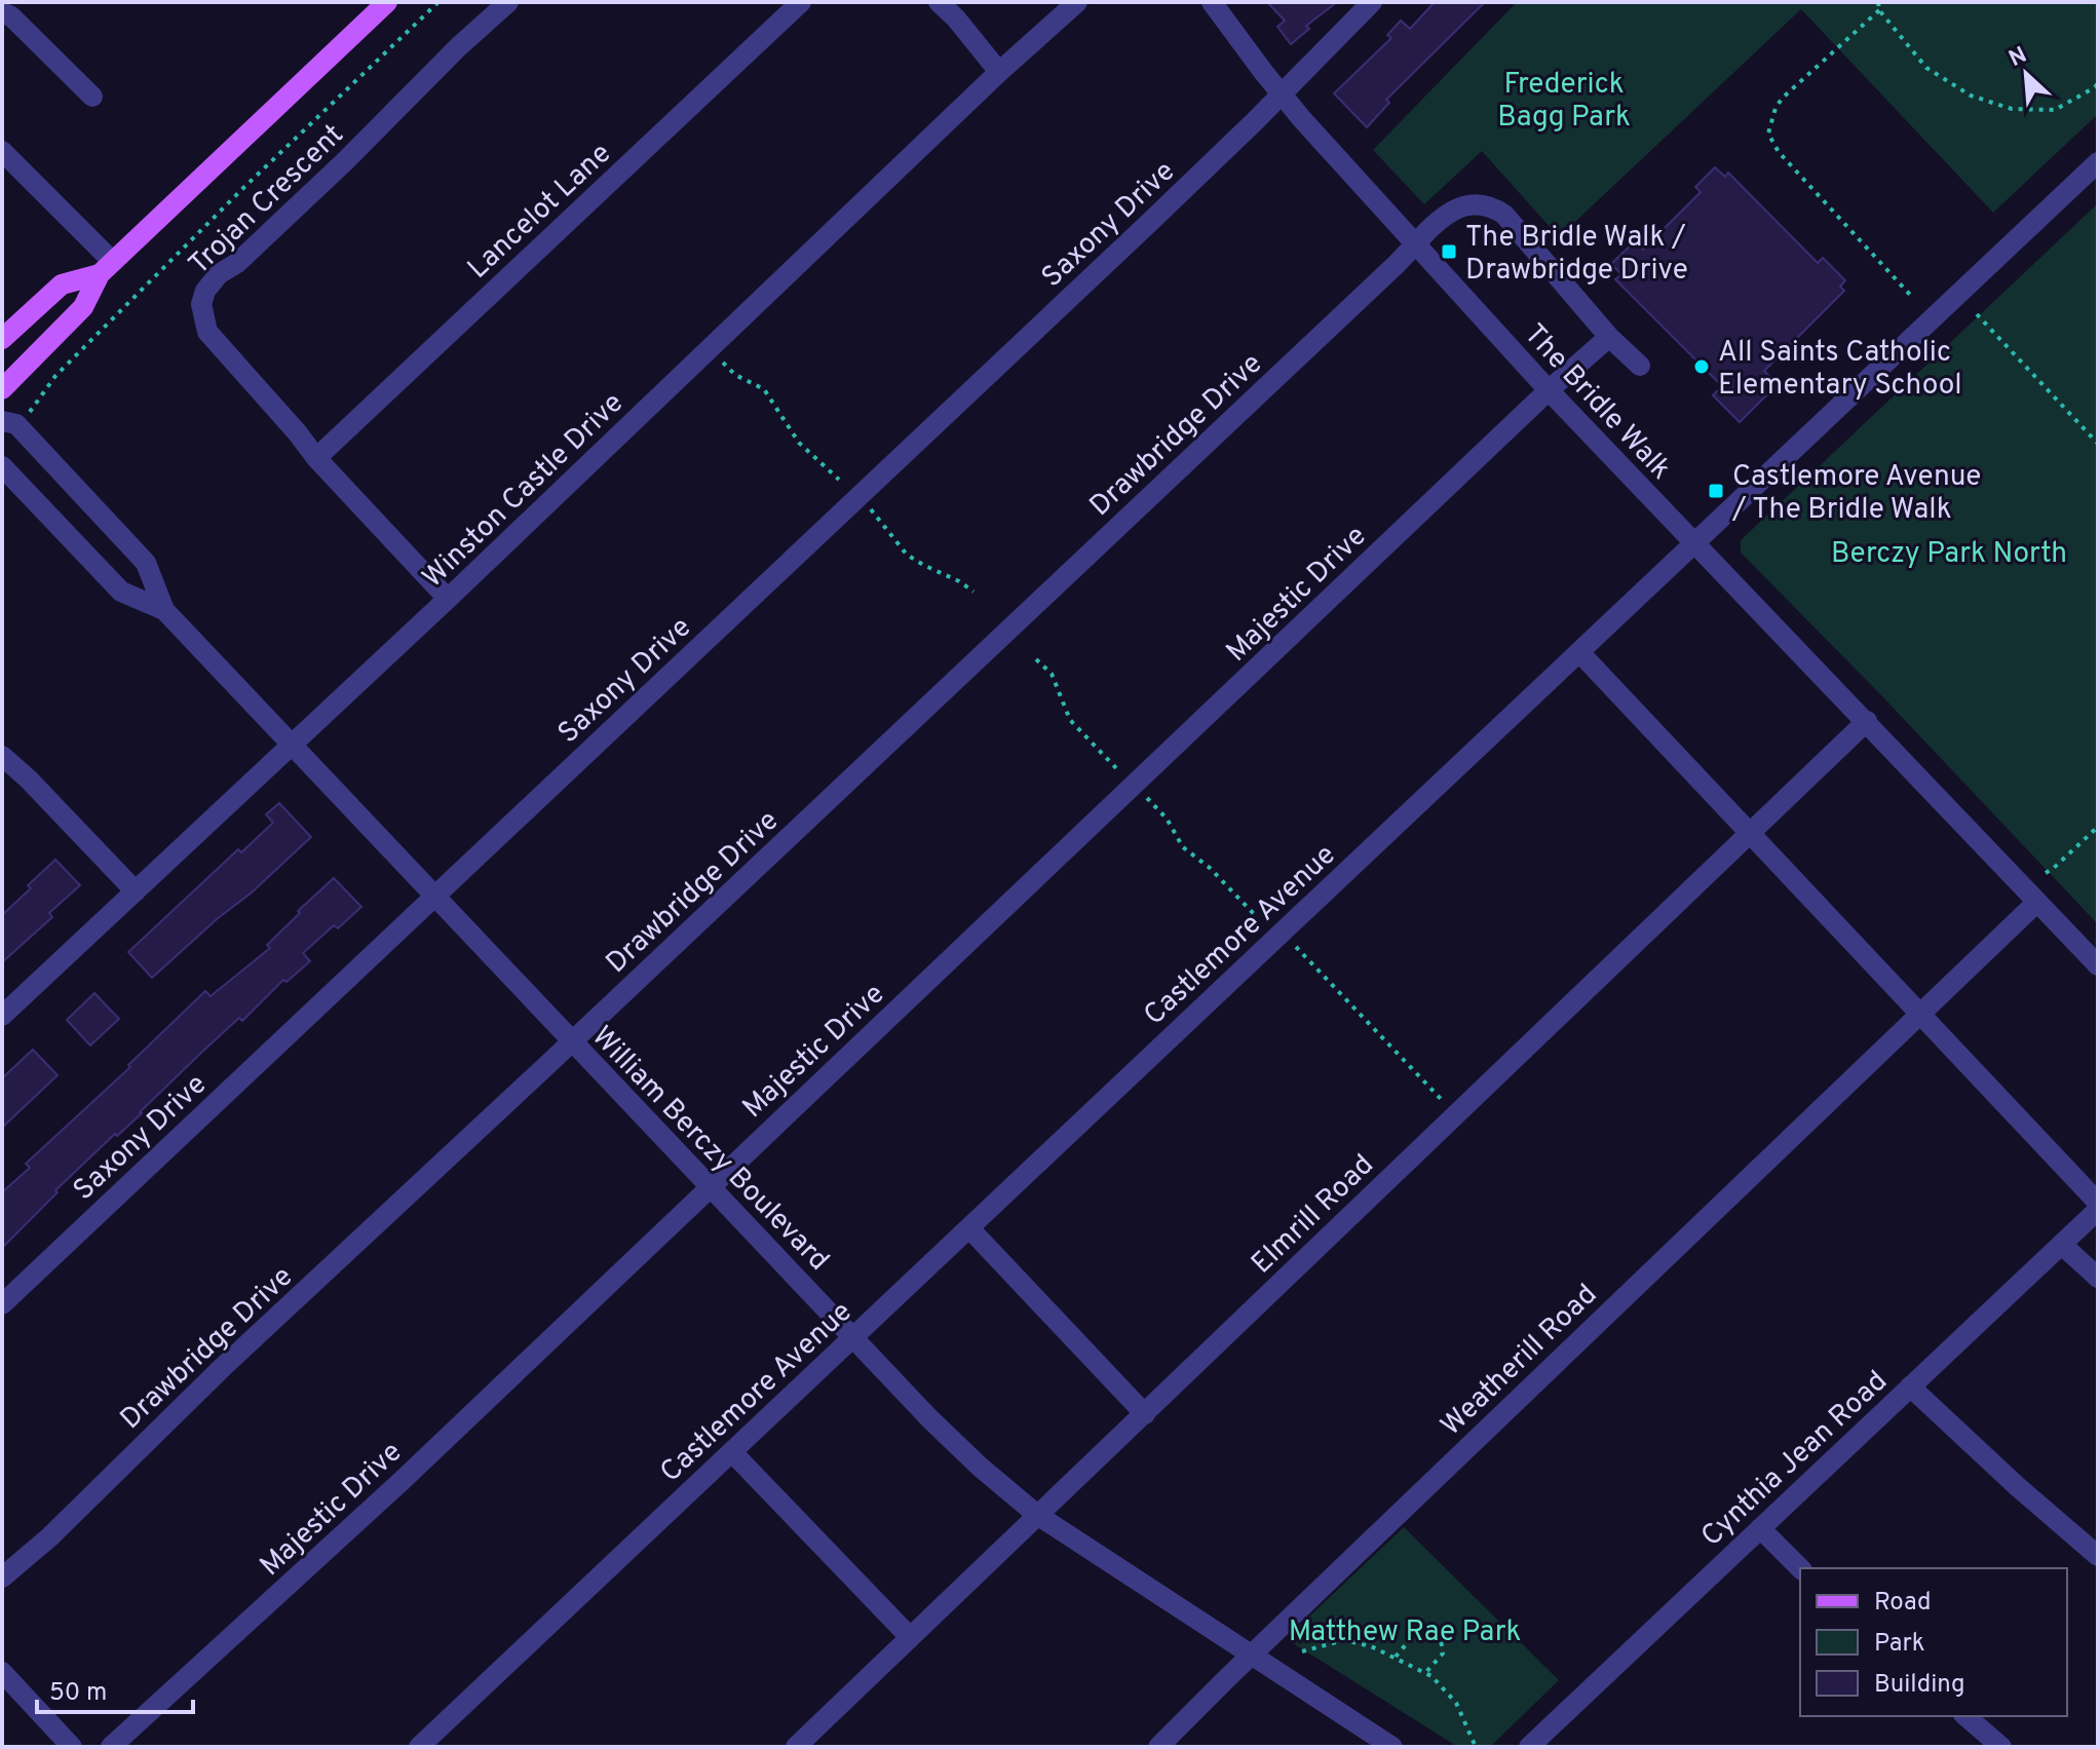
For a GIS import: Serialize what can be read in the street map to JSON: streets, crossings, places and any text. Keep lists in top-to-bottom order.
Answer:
{
  "streets": {
    "street": [
      "Trojan Crescent",
      "Lancelot Lane",
      "Saxony Drive",
      "The Bridle Walk",
      "Drawbridge Drive",
      "Winston Castle Drive",
      "Majestic Drive",
      "Castlemore Avenue",
      "William Berczy Boulevard",
      "Elmrill Road",
      "Weatherill Road",
      "Cynthia Jean Road"
    ]
  },
  "crossings": [
    ["Trojan Crescent", "Lancelot Lane"],
    ["Trojan Crescent", "Winston Castle Drive"],
    ["Saxony Drive", "The Bridle Walk"],
    ["Saxony Drive", "William Berczy Boulevard"],
    ["The Bridle Walk", "Drawbridge Drive"],
    ["The Bridle Walk", "Majestic Drive"],
    ["The Bridle Walk", "Castlemore Avenue"],
    ["The Bridle Walk", "Elmrill Road"],
    ["Drawbridge Drive", "Majestic Drive"],
    ["Drawbridge Drive", "William Berczy Boulevard"],
    ["Winston Castle Drive", "William Berczy Boulevard"],
    ["Majestic Drive", "William Berczy Boulevard"],
    ["Castlemore Avenue", "William Berczy Boulevard"],
    ["William Berczy Boulevard", "Elmrill Road"],
    ["William Berczy Boulevard", "Weatherill Road"]
  ],
  "parks": ["Frederick Bagg Park", "Berczy Park North", "Matthew Rae Park"],
  "places": {
    "transit": ["The Bridle Walk / Drawbridge Drive", "Castlemore Avenue / The Bridle Walk"],
    "other": ["All Saints Catholic Elementary School"]
  },
  "legend": ["Road", "Park", "Building"],
  "scale_bar": "50 m",
  "north": "top left"
}
